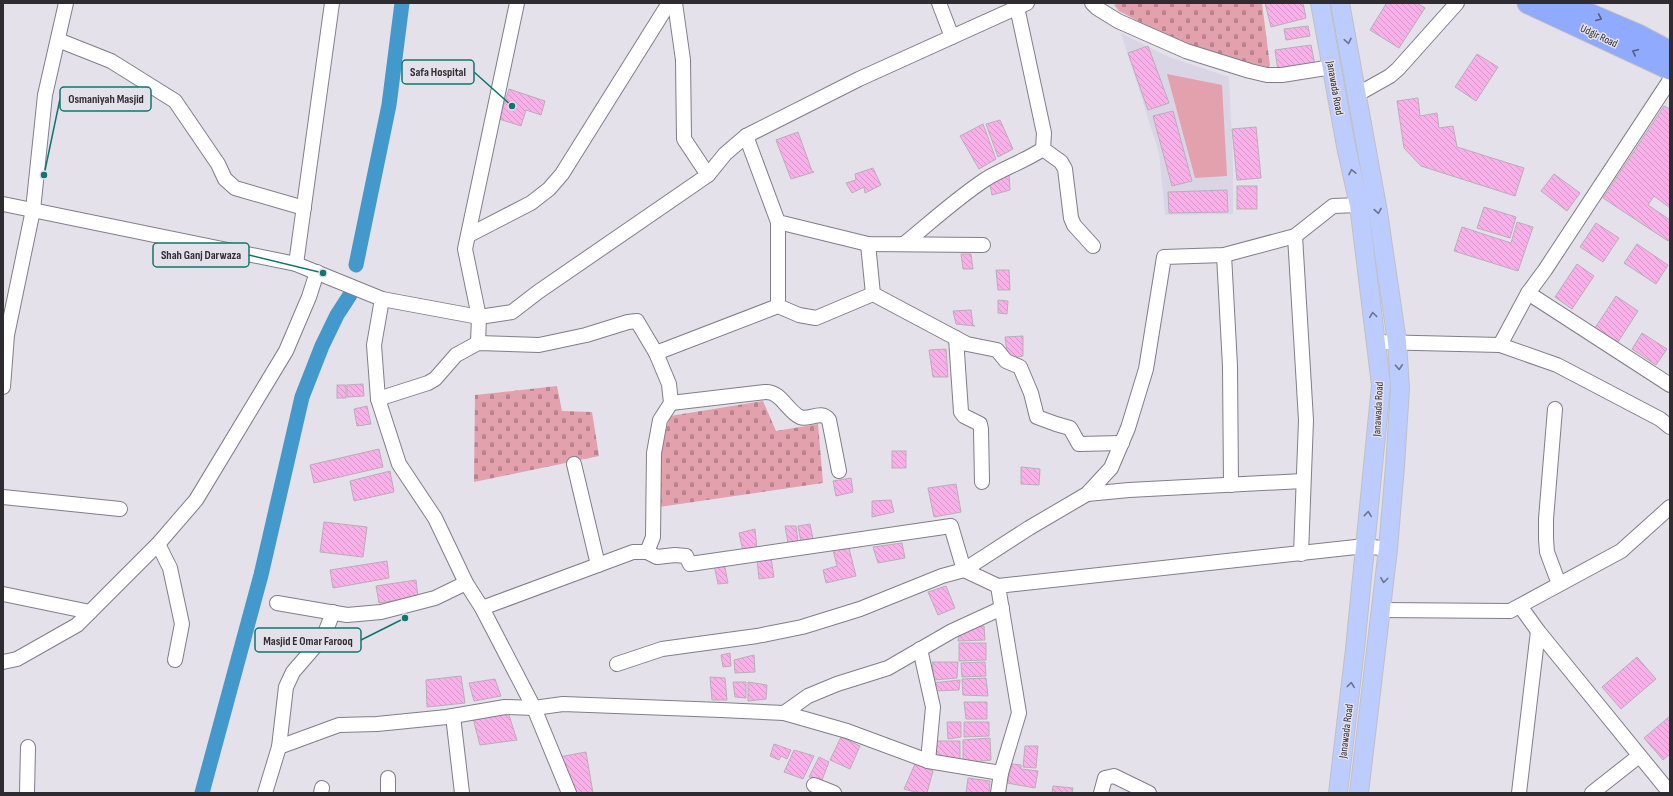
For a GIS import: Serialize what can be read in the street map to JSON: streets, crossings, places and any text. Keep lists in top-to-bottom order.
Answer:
{
  "streets": {
    "highway": ["Udgir Road"],
    "main road": ["Janawada Road"]
  },
  "places": [
    "Safa Hospital",
    "Osmaniyah Masjid",
    "Shah Ganj Darwaza",
    "Masjid E Omar Farooq"
  ]
}
